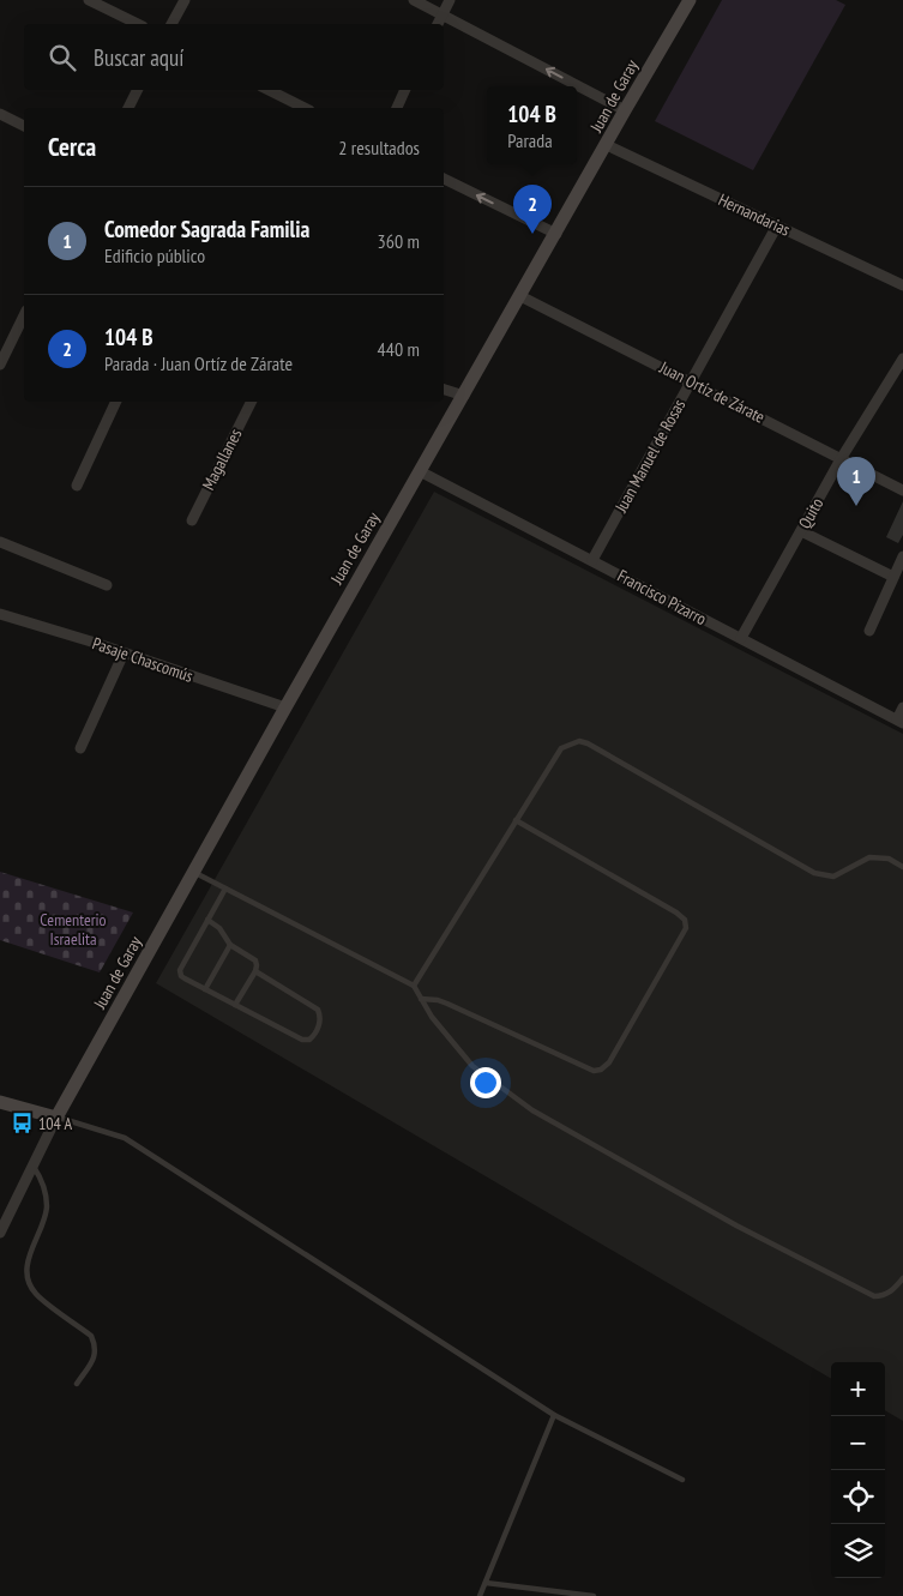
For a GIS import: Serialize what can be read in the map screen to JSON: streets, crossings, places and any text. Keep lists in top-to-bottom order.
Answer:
{
  "streets": {
    "street": [
      "Juan de Garay",
      "Hernandarias",
      "Juan Ortíz de Zárate",
      "Juan Manuel de Rosas",
      "Magallanes",
      "Quito",
      "Francisco Pizarro",
      "Pasaje Chascomús"
    ]
  },
  "crossings": [
    ["Juan de Garay", "Hernandarias"],
    ["Juan de Garay", "Juan Ortíz de Zárate"],
    ["Juan de Garay", "Francisco Pizarro"],
    ["Juan de Garay", "Pasaje Chascomús"],
    ["Hernandarias", "Juan Manuel de Rosas"],
    ["Juan Ortíz de Zárate", "Juan Manuel de Rosas"],
    ["Juan Ortíz de Zárate", "Quito"],
    ["Juan Manuel de Rosas", "Francisco Pizarro"],
    ["Quito", "Francisco Pizarro"]
  ],
  "parks": ["Cementerio Israelita"],
  "places": {
    "bus stop": ["104 A"]
  },
  "page": {
    "search": "Buscar aquí",
    "popup": ["104 B", "Parada"],
    "heading": ["Cerca", "2 resultados"],
    "pins": ["2", "1"],
    "list": [
      {
        "mark": "1",
        "name": "Comedor Sagrada Familia",
        "note": "Edificio público",
        "value": "360 m"
      },
      {
        "mark": "2",
        "name": "104 B",
        "note": "Parada · Juan Ortíz de Zárate",
        "value": "440 m"
      }
    ],
    "map_buttons": ["+", "−"]
  }
}
